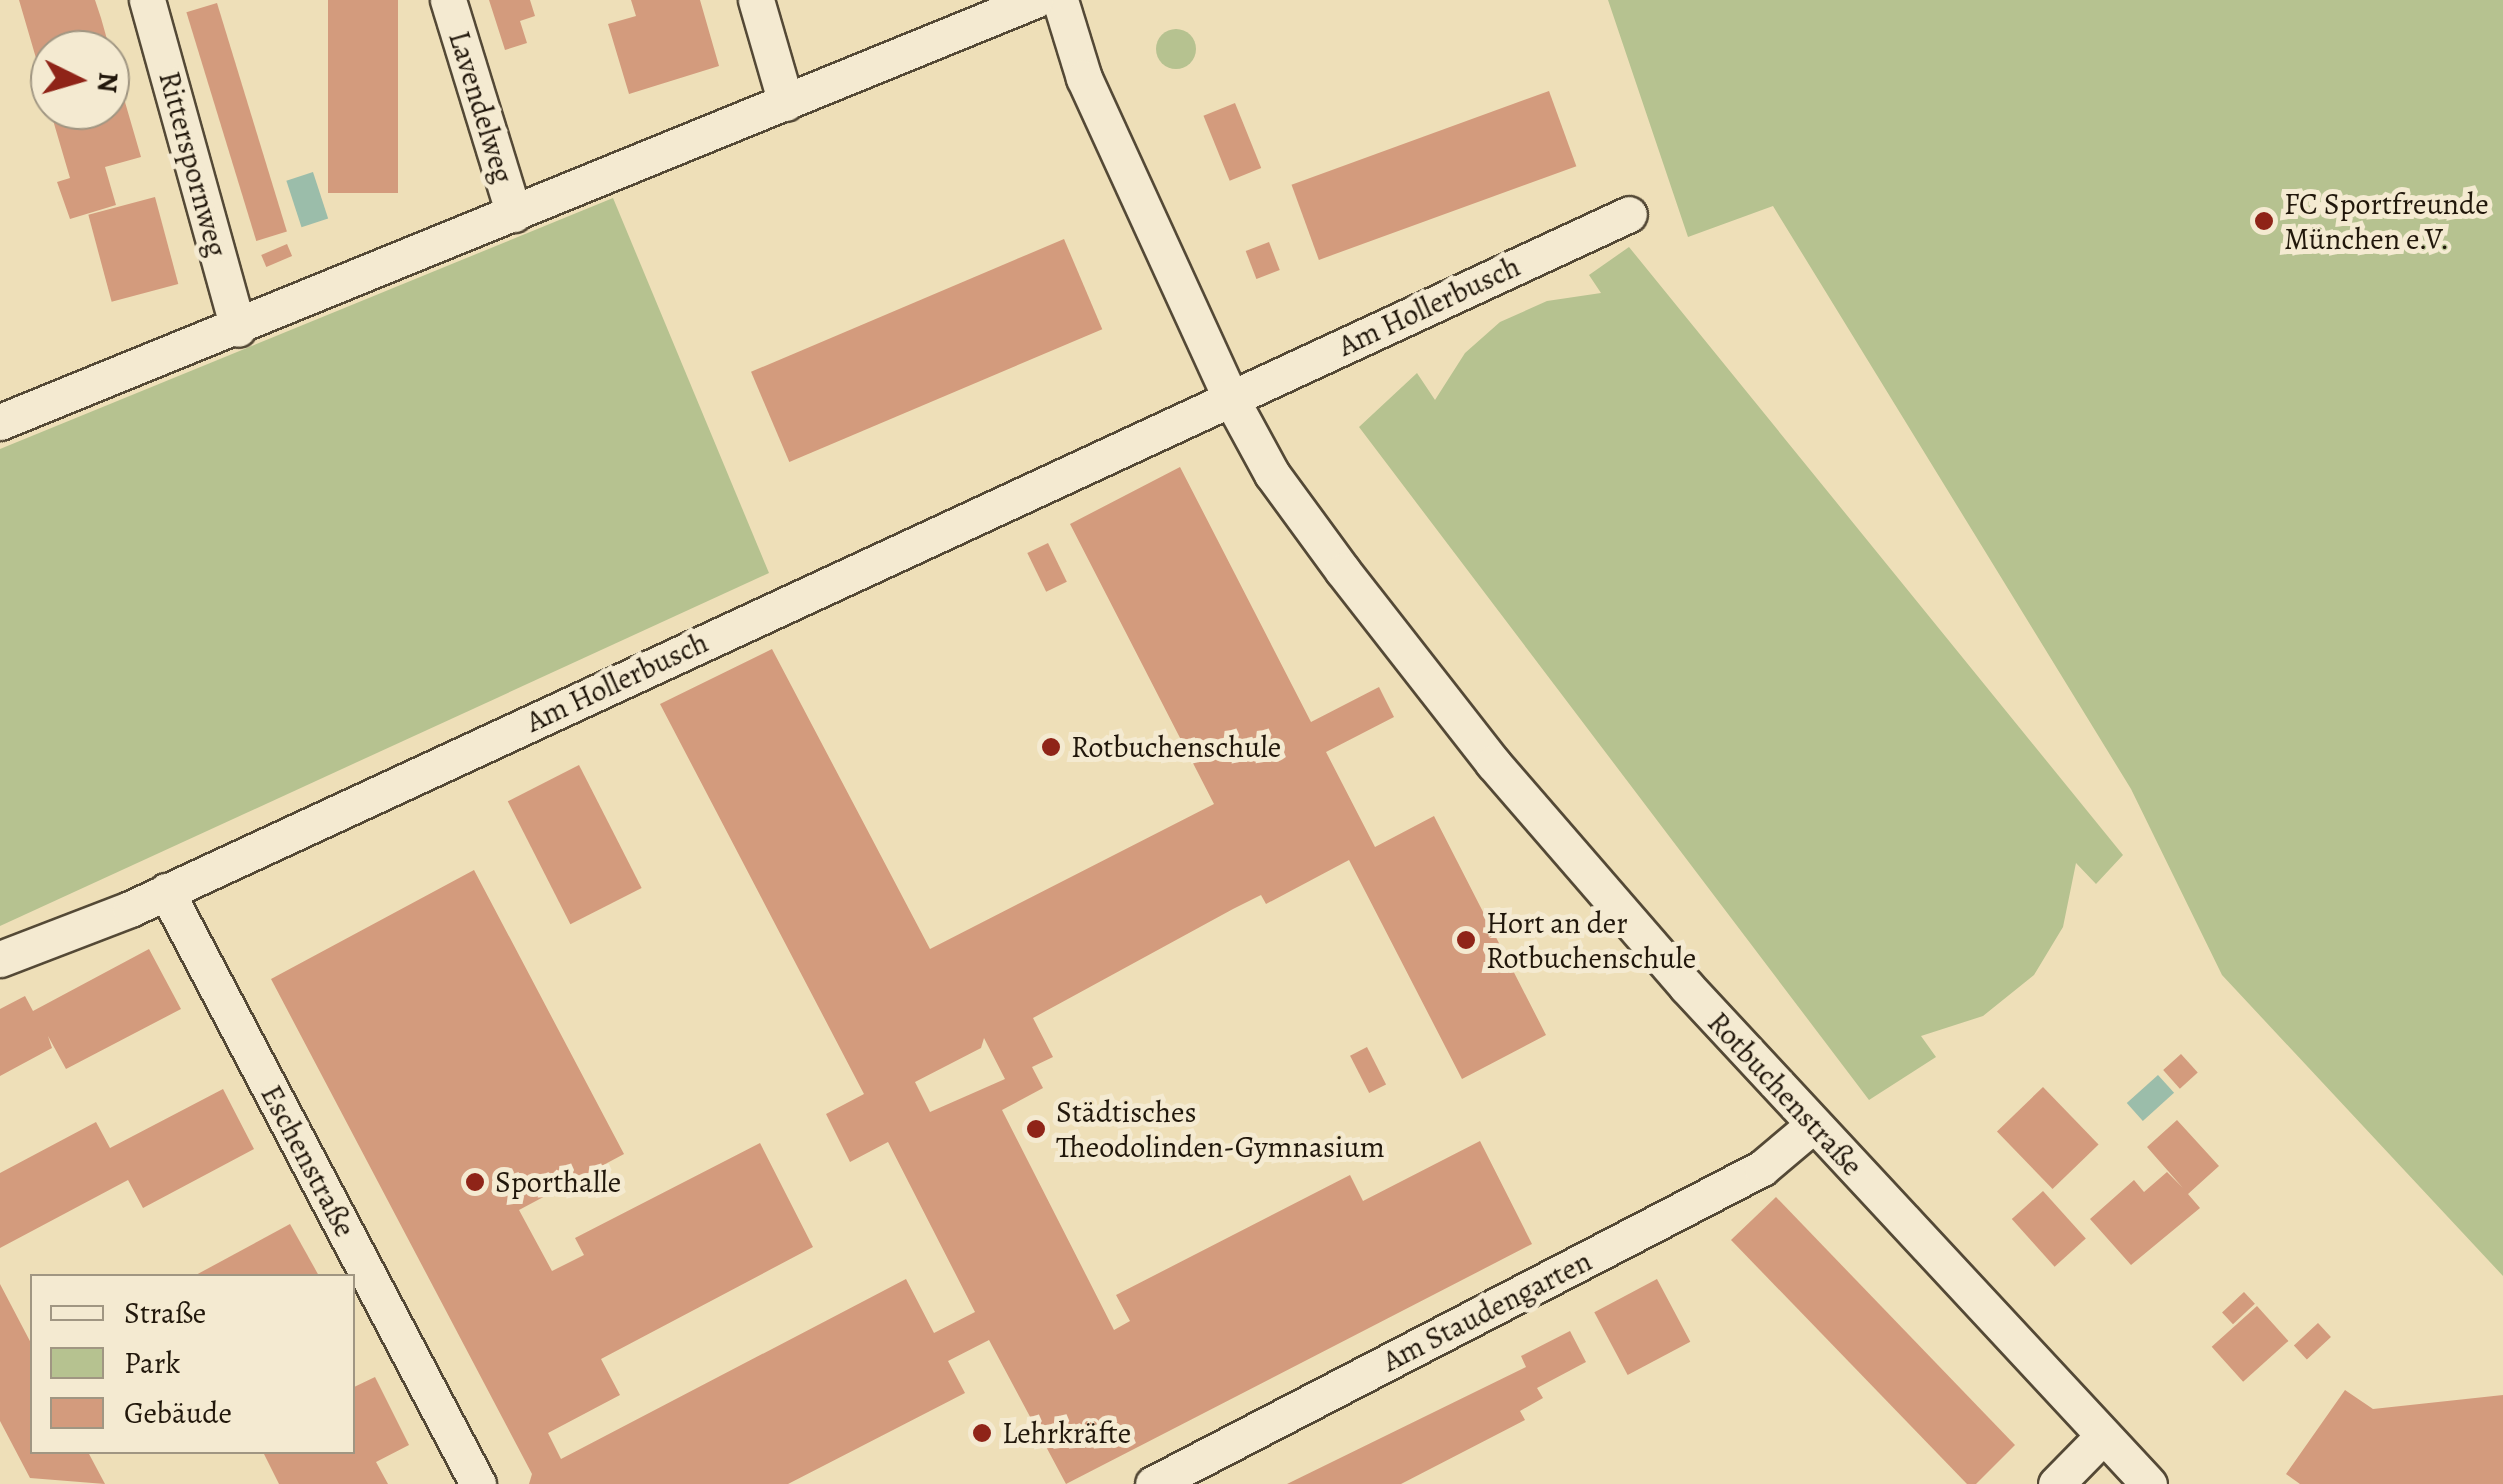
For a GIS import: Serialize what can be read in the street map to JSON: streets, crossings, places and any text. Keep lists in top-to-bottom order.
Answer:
{
  "streets": {
    "street": [
      "Lavendelweg",
      "Ritterspornweg",
      "Am Hollerbusch",
      "Rotbuchenstraße",
      "Eschenstraße",
      "Am Staudengarten"
    ]
  },
  "crossings": [
    ["Am Hollerbusch", "Rotbuchenstraße"],
    ["Am Hollerbusch", "Eschenstraße"],
    ["Rotbuchenstraße", "Am Staudengarten"]
  ],
  "places": [
    "FC Sportfreunde München e.V.",
    "Rotbuchenschule",
    "Hort an der Rotbuchenschule",
    "Städtisches Theodolinden-Gymnasium",
    "Sporthalle",
    "Lehrkräfte"
  ],
  "legend": ["Straße", "Park", "Gebäude"],
  "north": "right"
}
